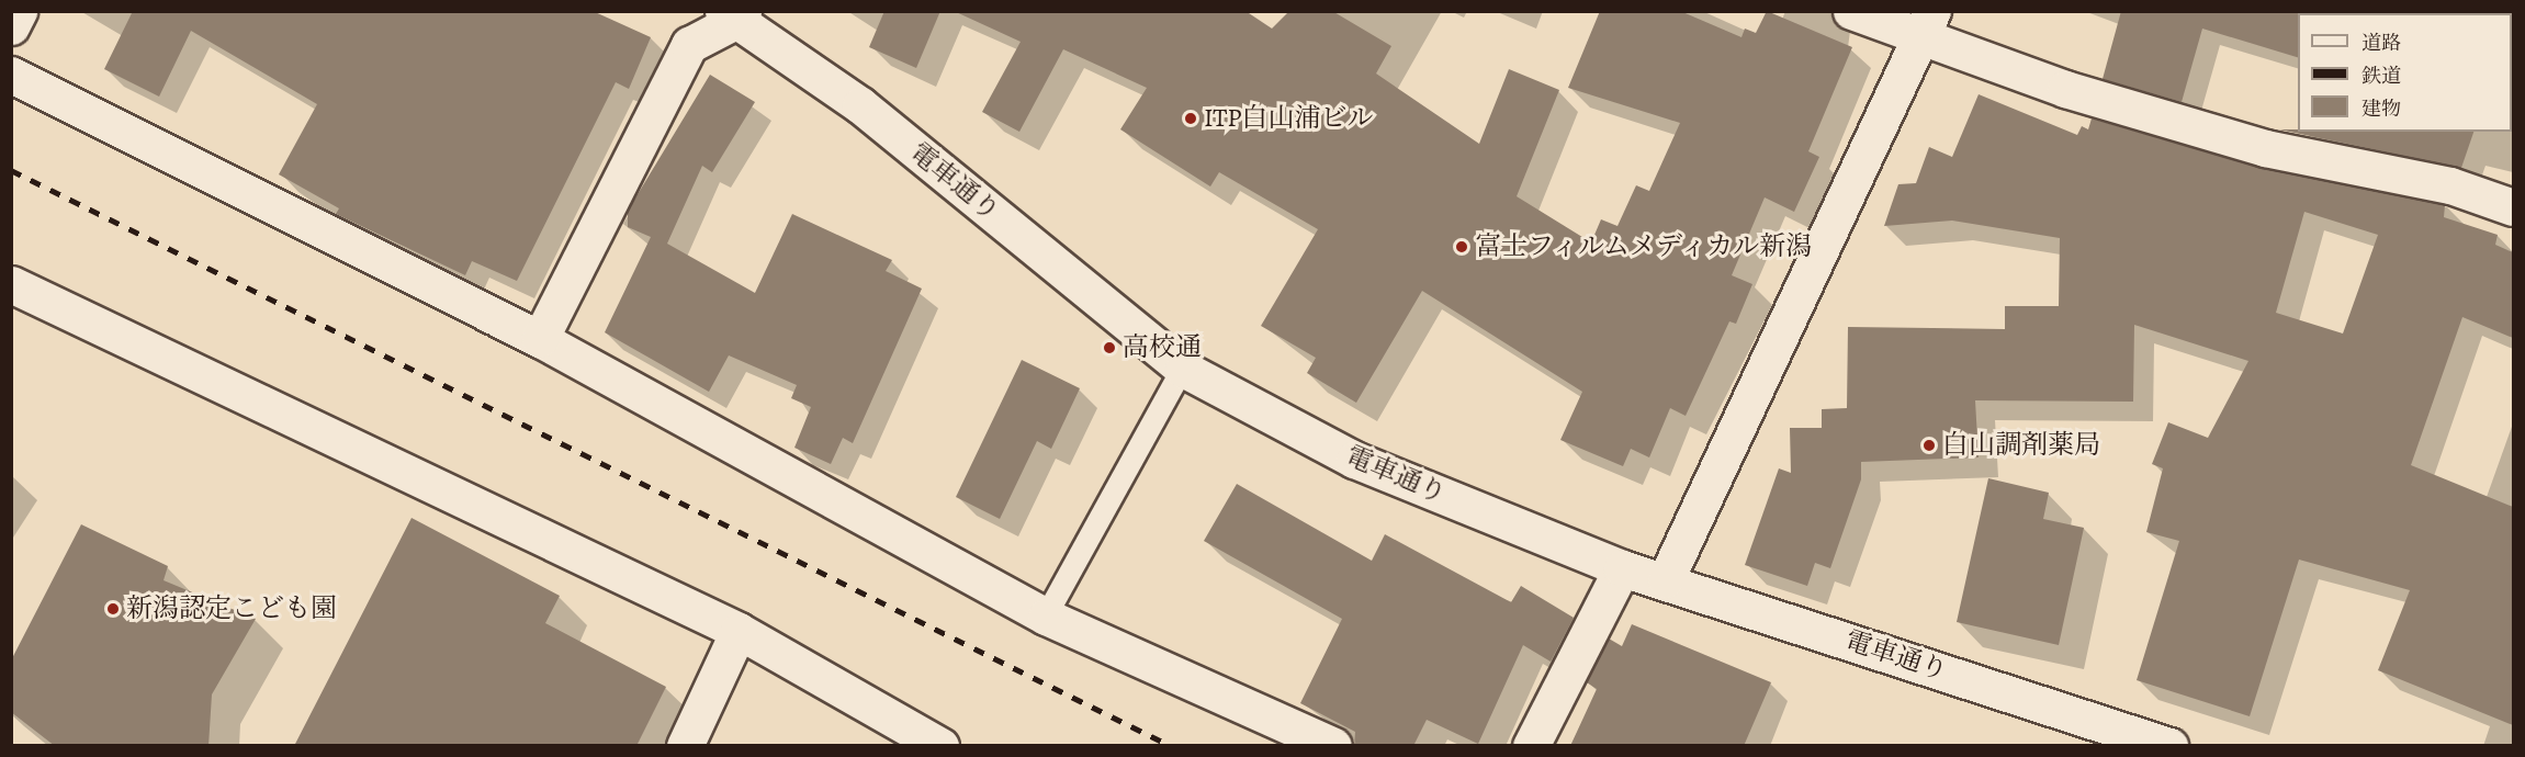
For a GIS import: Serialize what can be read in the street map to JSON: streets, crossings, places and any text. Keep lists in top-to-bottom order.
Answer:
{
  "streets": {
    "street": ["電車通り"]
  },
  "places": [
    "ITP白山浦ビル",
    "富士フィルムメディカル新潟",
    "高校通",
    "白山調剤薬局",
    "新潟認定こども園"
  ],
  "legend": ["道路", "鉄道", "建物"]
}
